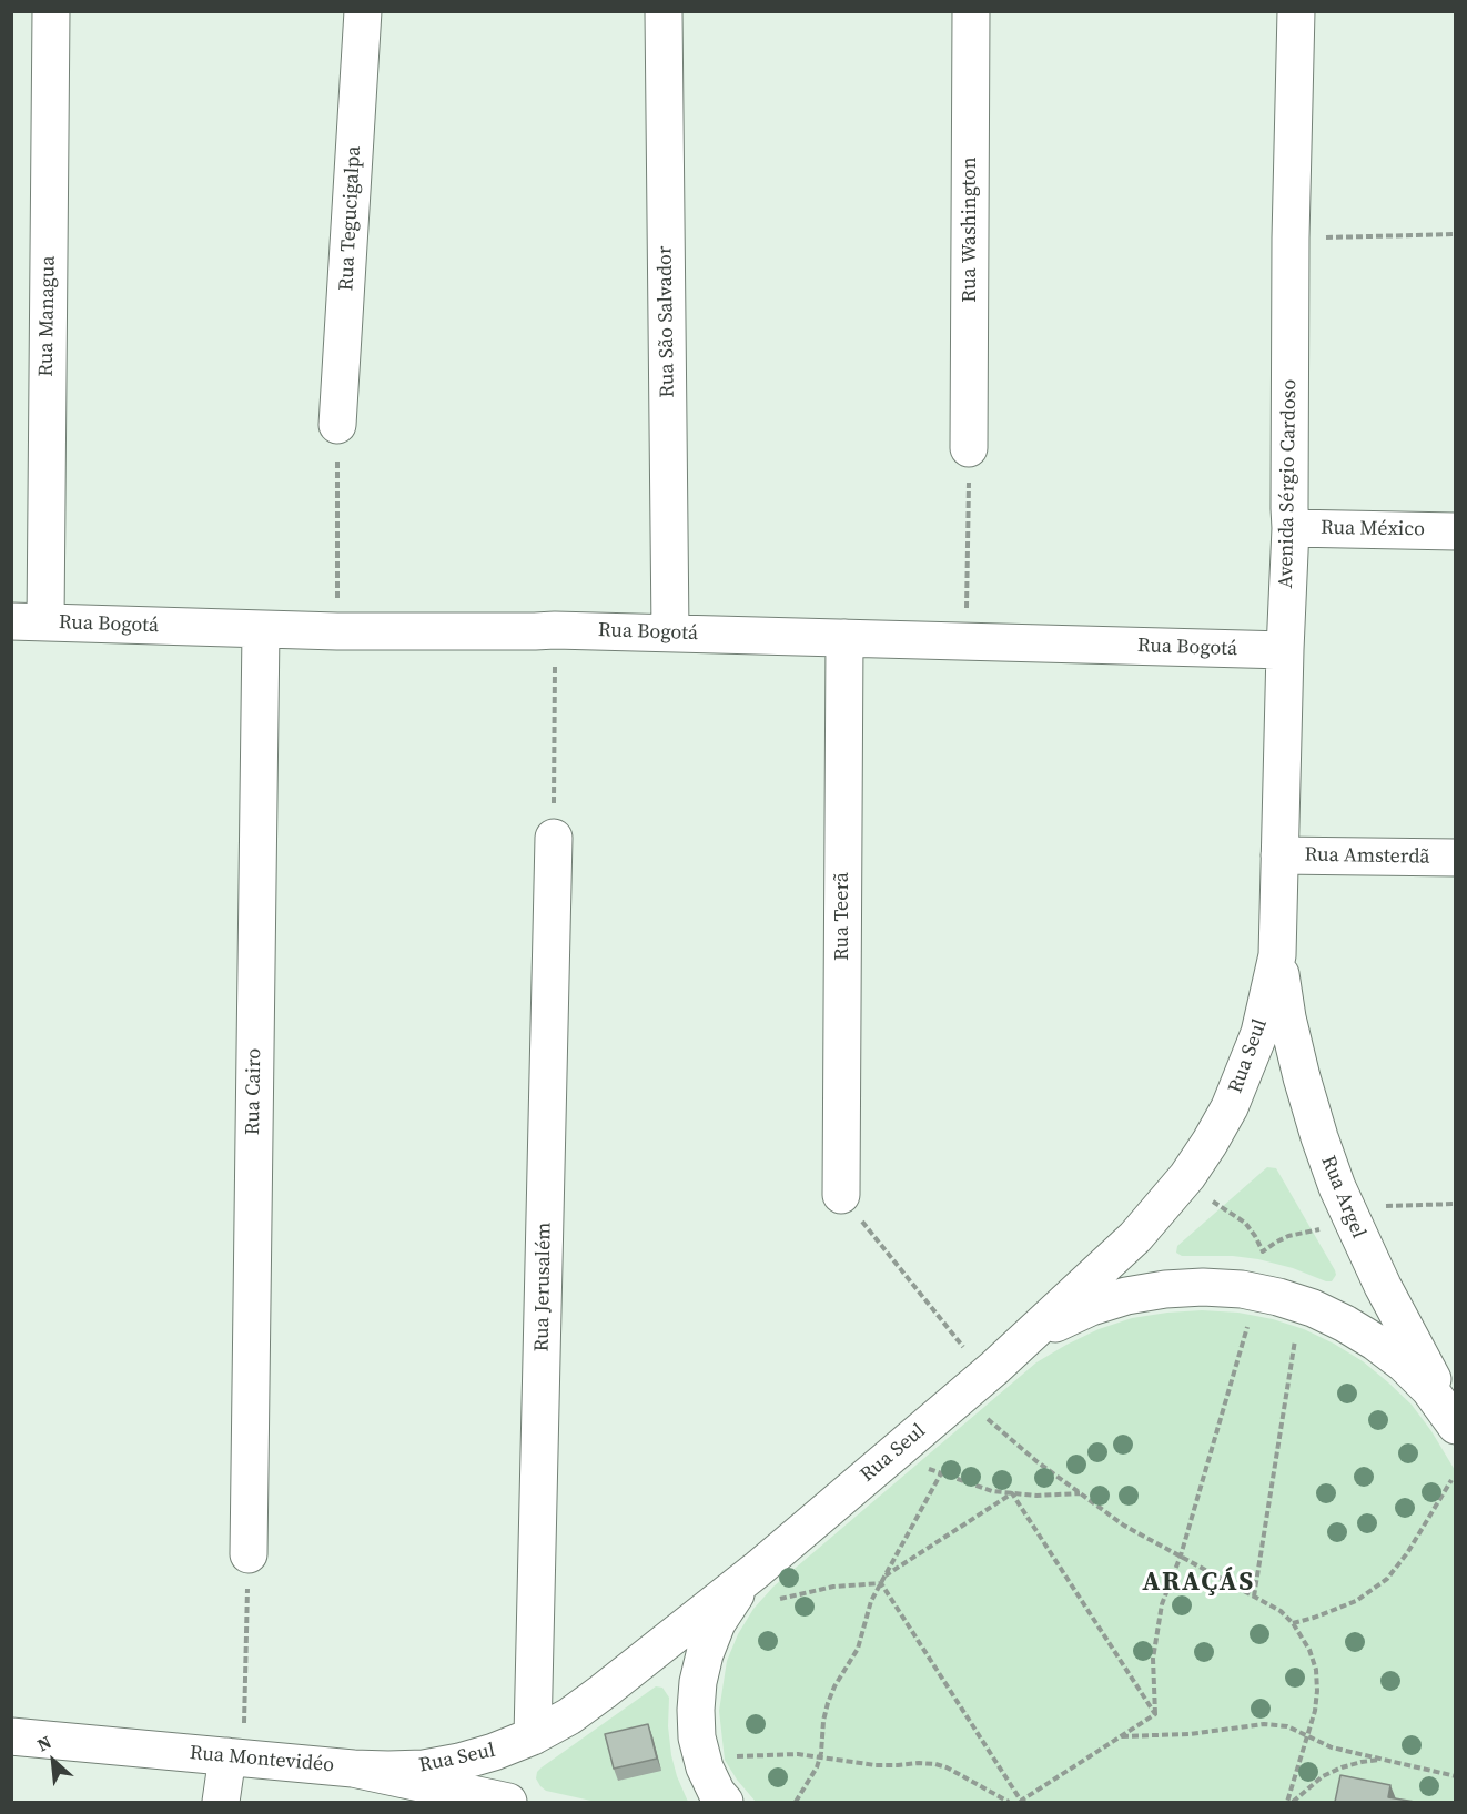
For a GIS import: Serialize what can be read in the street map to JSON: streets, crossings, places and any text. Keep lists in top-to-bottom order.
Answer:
{
  "streets": {
    "street": [
      "Rua Tegucigalpa",
      "Rua Washington",
      "Rua Managua",
      "Rua São Salvador",
      "Avenida Sérgio Cardoso",
      "Rua México",
      "Rua Bogotá",
      "Rua Amsterdã",
      "Rua Teerã",
      "Rua Seul",
      "Rua Cairo",
      "Rua Argel",
      "Rua Jerusalém",
      "Rua Montevidéo"
    ]
  },
  "crossings": [
    ["Rua Managua", "Rua Bogotá"],
    ["Rua São Salvador", "Rua Bogotá"],
    ["Avenida Sérgio Cardoso", "Rua México"],
    ["Avenida Sérgio Cardoso", "Rua Bogotá"],
    ["Avenida Sérgio Cardoso", "Rua Amsterdã"],
    ["Avenida Sérgio Cardoso", "Rua Seul"],
    ["Avenida Sérgio Cardoso", "Rua Argel"],
    ["Rua Bogotá", "Rua Teerã"],
    ["Rua Bogotá", "Rua Cairo"],
    ["Rua Seul", "Rua Argel"],
    ["Rua Seul", "Rua Jerusalém"],
    ["Rua Seul", "Rua Montevidéo"]
  ],
  "districts": ["ARAÇÁS"],
  "north": "top left"
}
